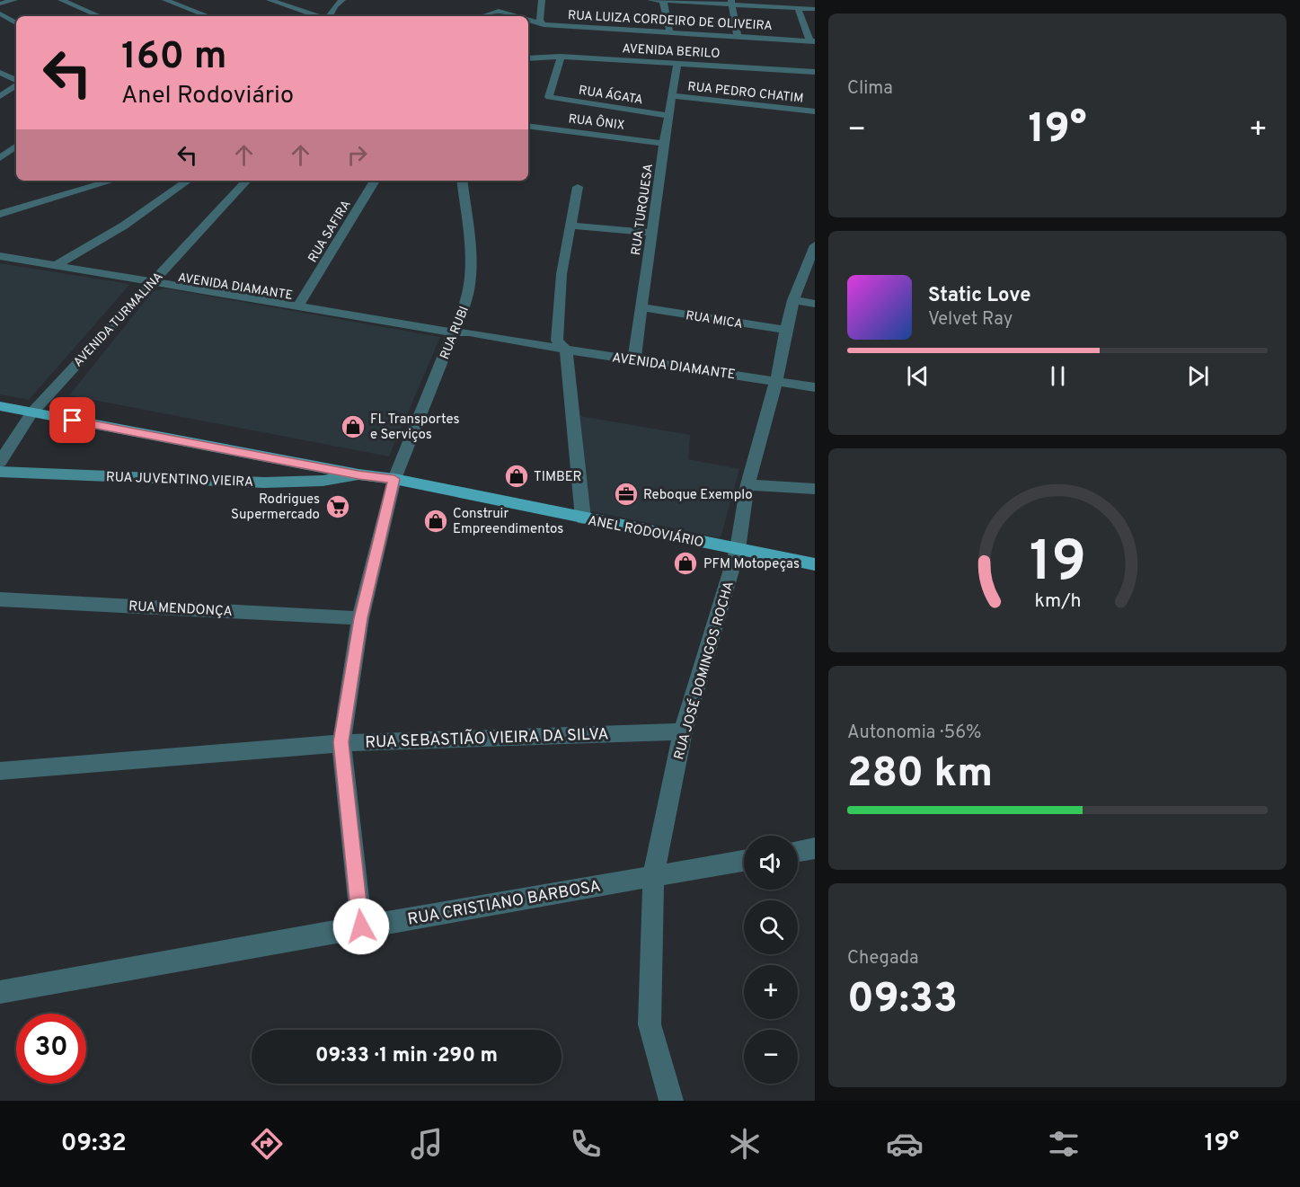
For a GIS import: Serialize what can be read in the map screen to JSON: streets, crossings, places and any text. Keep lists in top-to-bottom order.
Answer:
{
  "streets": {
    "main road": ["ANEL RODOVIÁRIO"],
    "street": [
      "RUA LUIZA CORDEIRO DE OLIVEIRA",
      "AVENIDA BERILO",
      "RUA PEDRO CHATIM",
      "RUA ÁGATA",
      "RUA ÔNIX",
      "RUA TURQUESA",
      "RUA SAFIRA",
      "AVENIDA DIAMANTE",
      "AVENIDA TURMALINA",
      "RUA MICA",
      "RUA RUBI",
      "RUA JUVENTINO VIEIRA",
      "RUA MENDONÇA",
      "RUA JOSÉ DOMINGOS ROCHA",
      "RUA SEBASTIÃO VIEIRA DA SILVA",
      "RUA CRISTIANO BARBOSA"
    ]
  },
  "crossings": [
    ["AVENIDA BERILO", "RUA ÁGATA"],
    ["AVENIDA BERILO", "RUA TURQUESA"],
    ["RUA PEDRO CHATIM", "RUA TURQUESA"],
    ["RUA ÁGATA", "RUA TURQUESA"],
    ["RUA ÔNIX", "RUA TURQUESA"],
    ["RUA TURQUESA", "AVENIDA DIAMANTE"],
    ["RUA TURQUESA", "RUA MICA"],
    ["RUA SAFIRA", "AVENIDA DIAMANTE"],
    ["AVENIDA DIAMANTE", "AVENIDA TURMALINA"],
    ["AVENIDA DIAMANTE", "RUA RUBI"],
    ["AVENIDA DIAMANTE", "RUA JOSÉ DOMINGOS ROCHA"],
    ["AVENIDA TURMALINA", "ANEL RODOVIÁRIO"],
    ["RUA MICA", "RUA JOSÉ DOMINGOS ROCHA"],
    ["RUA RUBI", "ANEL RODOVIÁRIO"],
    ["RUA RUBI", "RUA MENDONÇA"],
    ["RUA RUBI", "RUA SEBASTIÃO VIEIRA DA SILVA"],
    ["RUA RUBI", "RUA CRISTIANO BARBOSA"],
    ["RUA JUVENTINO VIEIRA", "ANEL RODOVIÁRIO"],
    ["ANEL RODOVIÁRIO", "RUA JOSÉ DOMINGOS ROCHA"],
    ["RUA JOSÉ DOMINGOS ROCHA", "RUA SEBASTIÃO VIEIRA DA SILVA"],
    ["RUA JOSÉ DOMINGOS ROCHA", "RUA CRISTIANO BARBOSA"]
  ],
  "places": {
    "shop": [
      "FL Transportes e Serviços",
      "TIMBER",
      "Construir Empreendimentos",
      "PFM Motopeças"
    ],
    "office": ["Reboque Exemplo"],
    "supermarket": ["Rodrigues Supermercado"]
  },
  "page": {
    "tile": [
      "Clima",
      ["Autonomia · 56%", "280 km"],
      ["Chegada", "09:33"]
    ],
    "turn": ["160 m", "Anel Rodoviário"],
    "heat": ["−", "19°", "+"],
    "song": ["Static Love", "Velvet Ray"],
    "map_buttons": ["+", "−"],
    "limit": "30",
    "trip": "09:33 · 1 min · 290 m",
    "tabs": ["09:32", "19°"],
    "gauge": ["19", "km/h"]
  }
}
